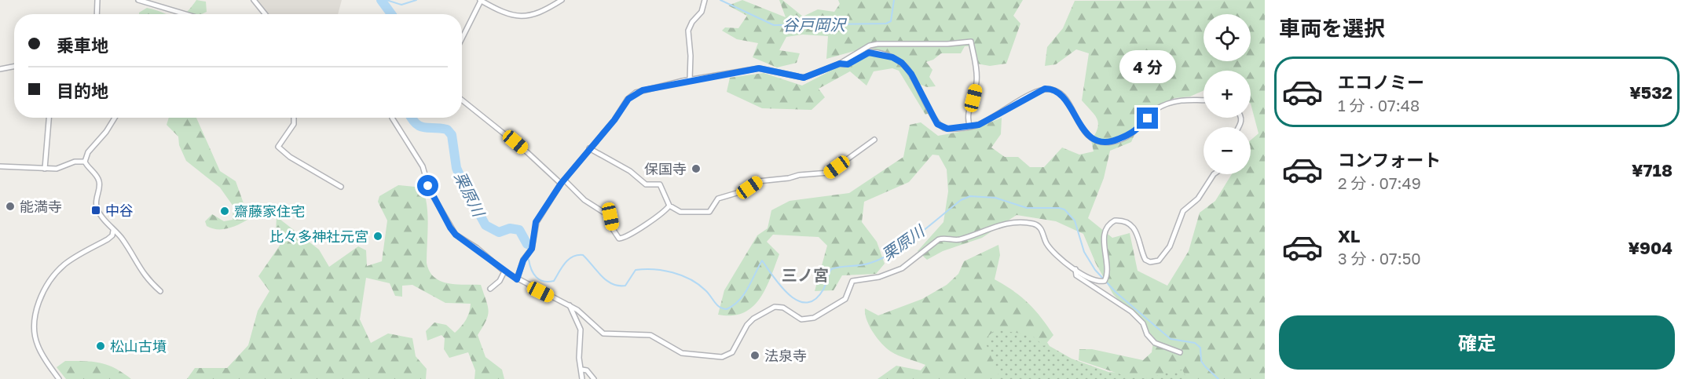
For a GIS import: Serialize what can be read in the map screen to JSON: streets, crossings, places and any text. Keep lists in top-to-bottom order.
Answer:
{
  "districts": ["三ノ宮"],
  "water": ["谷戸岡沢", "栗原川"],
  "places": {
    "other": [
      "保国寺",
      "能満寺",
      "齋藤家住宅",
      "比々多神社元宮",
      "松山古墳",
      "法泉寺"
    ],
    "transit": ["中谷"]
  },
  "page": {
    "heading": "車両を選択",
    "map_buttons": ["+", "−"],
    "banner": ["乗車地", "目的地"],
    "bubble": "4 分",
    "list": [
      {
        "name": "エコノミー",
        "note": "1 分 · 07:48",
        "value": "¥532"
      },
      {
        "name": "コンフォート",
        "note": "2 分 · 07:49",
        "value": "¥718"
      },
      {
        "name": "XL",
        "note": "3 分 · 07:50",
        "value": "¥904"
      }
    ],
    "buttons": "確定"
  }
}
